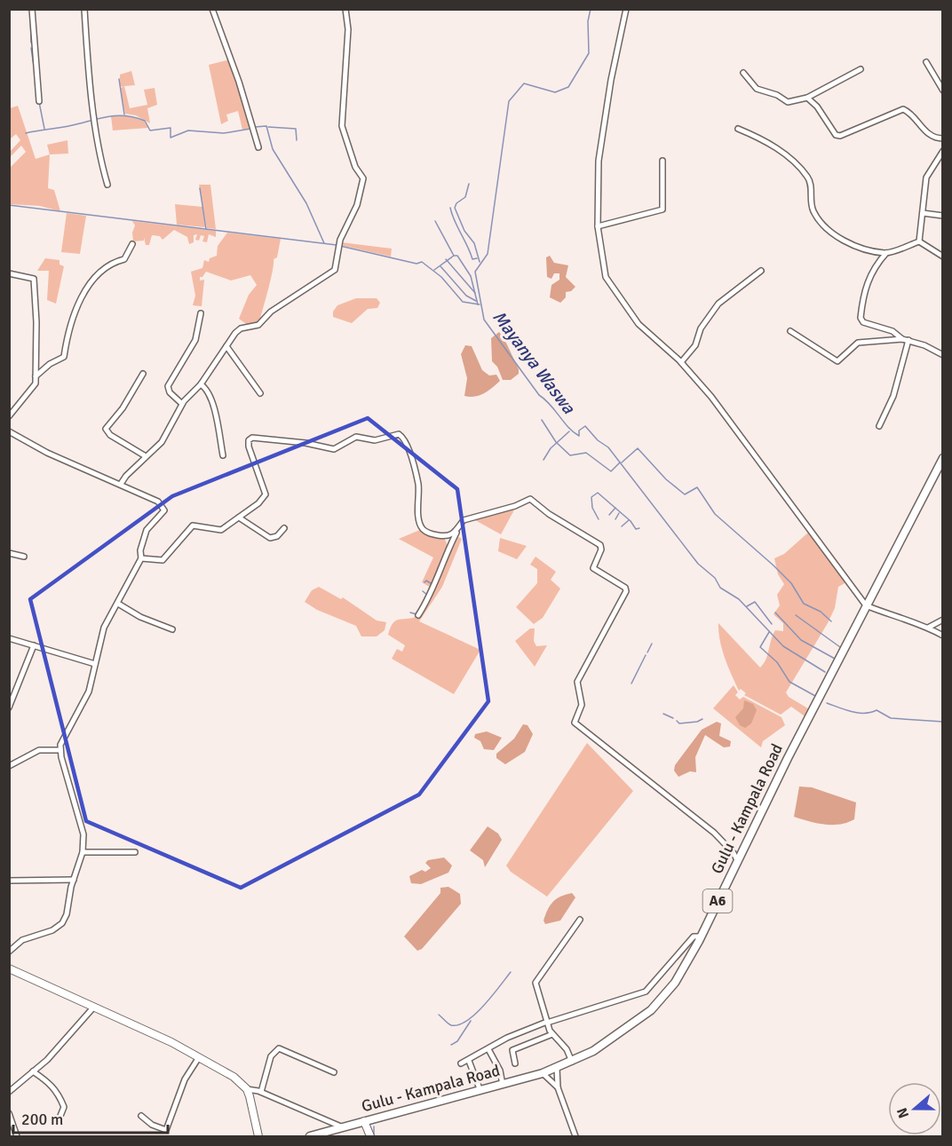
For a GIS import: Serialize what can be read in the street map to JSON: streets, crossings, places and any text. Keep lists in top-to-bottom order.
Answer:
{
  "streets": {
    "main road": ["Gulu - Kampala Road", "A6"]
  },
  "water": ["Mayanya Waswa"],
  "scale_bar": "200 m",
  "north": "left"
}
